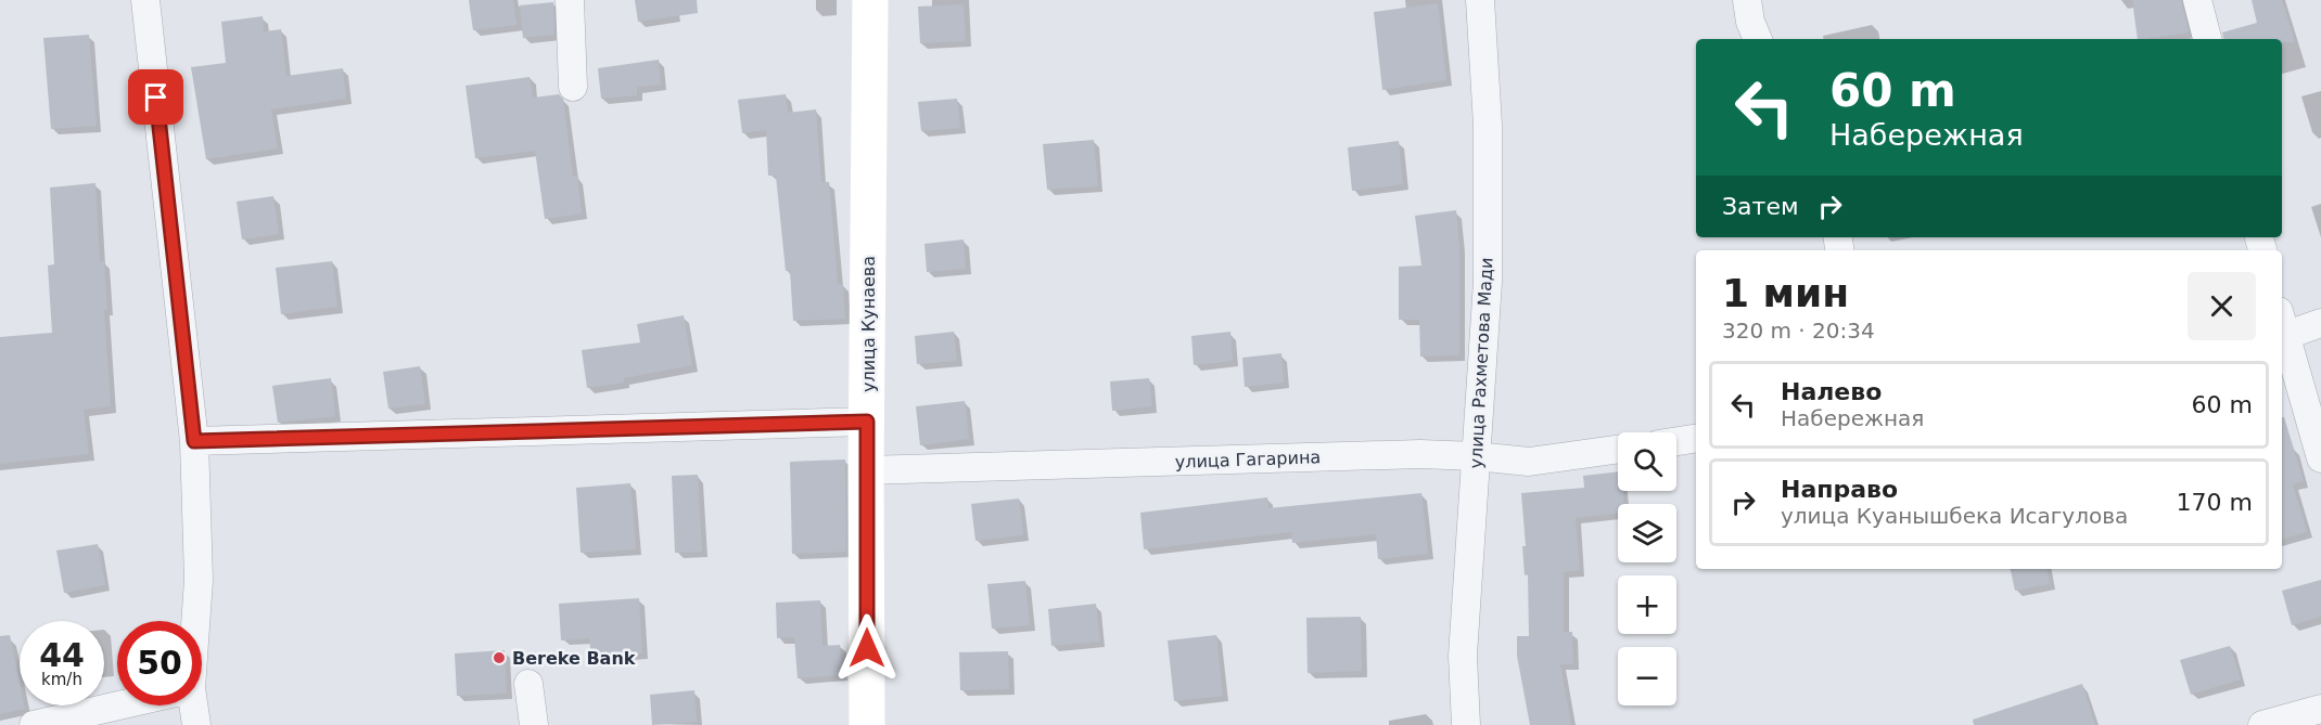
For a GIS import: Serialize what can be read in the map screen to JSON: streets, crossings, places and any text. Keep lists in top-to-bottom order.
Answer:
{
  "streets": {
    "main road": ["улица Кунаева"],
    "street": ["улица Рахметова Мади", "улица Гагарина"]
  },
  "crossings": [
    ["улица Кунаева", "улица Гагарина"],
    ["улица Рахметова Мади", "улица Гагарина"]
  ],
  "places": ["Bereke Bank"],
  "page": {
    "turn": ["60 m", "Набережная"],
    "then": "Затем",
    "heading": ["1 мин", "320 m · 20:34"],
    "list": [
      {
        "name": "Налево",
        "note": "Набережная",
        "value": "60 m"
      },
      {
        "name": "Направо",
        "note": "улица Куанышбека Исагулова",
        "value": "170 m"
      }
    ],
    "map_buttons": ["+", "−"],
    "speed": "44 km/h",
    "limit": "50"
  }
}
